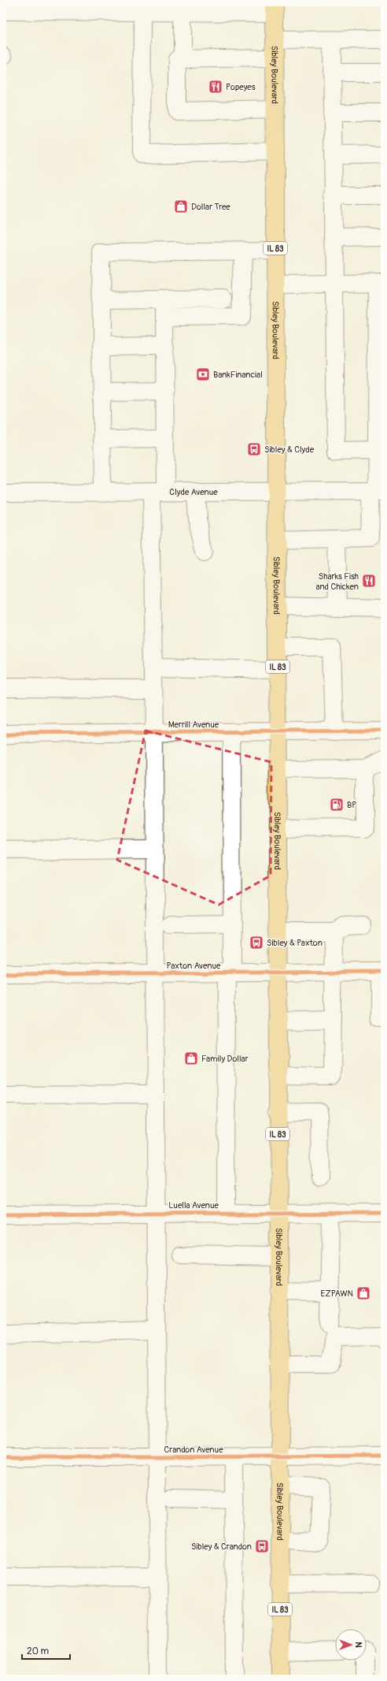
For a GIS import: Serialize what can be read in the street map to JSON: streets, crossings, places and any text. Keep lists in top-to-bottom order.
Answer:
{
  "streets": {
    "main road": ["Sibley Boulevard", "IL 83"],
    "street": [
      "Clyde Avenue",
      "Merrill Avenue",
      "Paxton Avenue",
      "Luella Avenue",
      "Crandon Avenue"
    ]
  },
  "crossings": [
    ["Sibley Boulevard", "Clyde Avenue"],
    ["Sibley Boulevard", "Merrill Avenue"],
    ["Sibley Boulevard", "Paxton Avenue"],
    ["Sibley Boulevard", "Luella Avenue"],
    ["Sibley Boulevard", "Crandon Avenue"]
  ],
  "places": {
    "restaurant": ["Popeyes", "Sharks Fish and Chicken"],
    "shop": ["Dollar Tree", "Family Dollar", "EZPAWN"],
    "bank": ["BankFinancial"],
    "bus stop": ["Sibley & Clyde", "Sibley & Paxton", "Sibley & Crandon"],
    "fuel station": ["BP"]
  },
  "scale_bar": "20 m",
  "north": "right"
}
